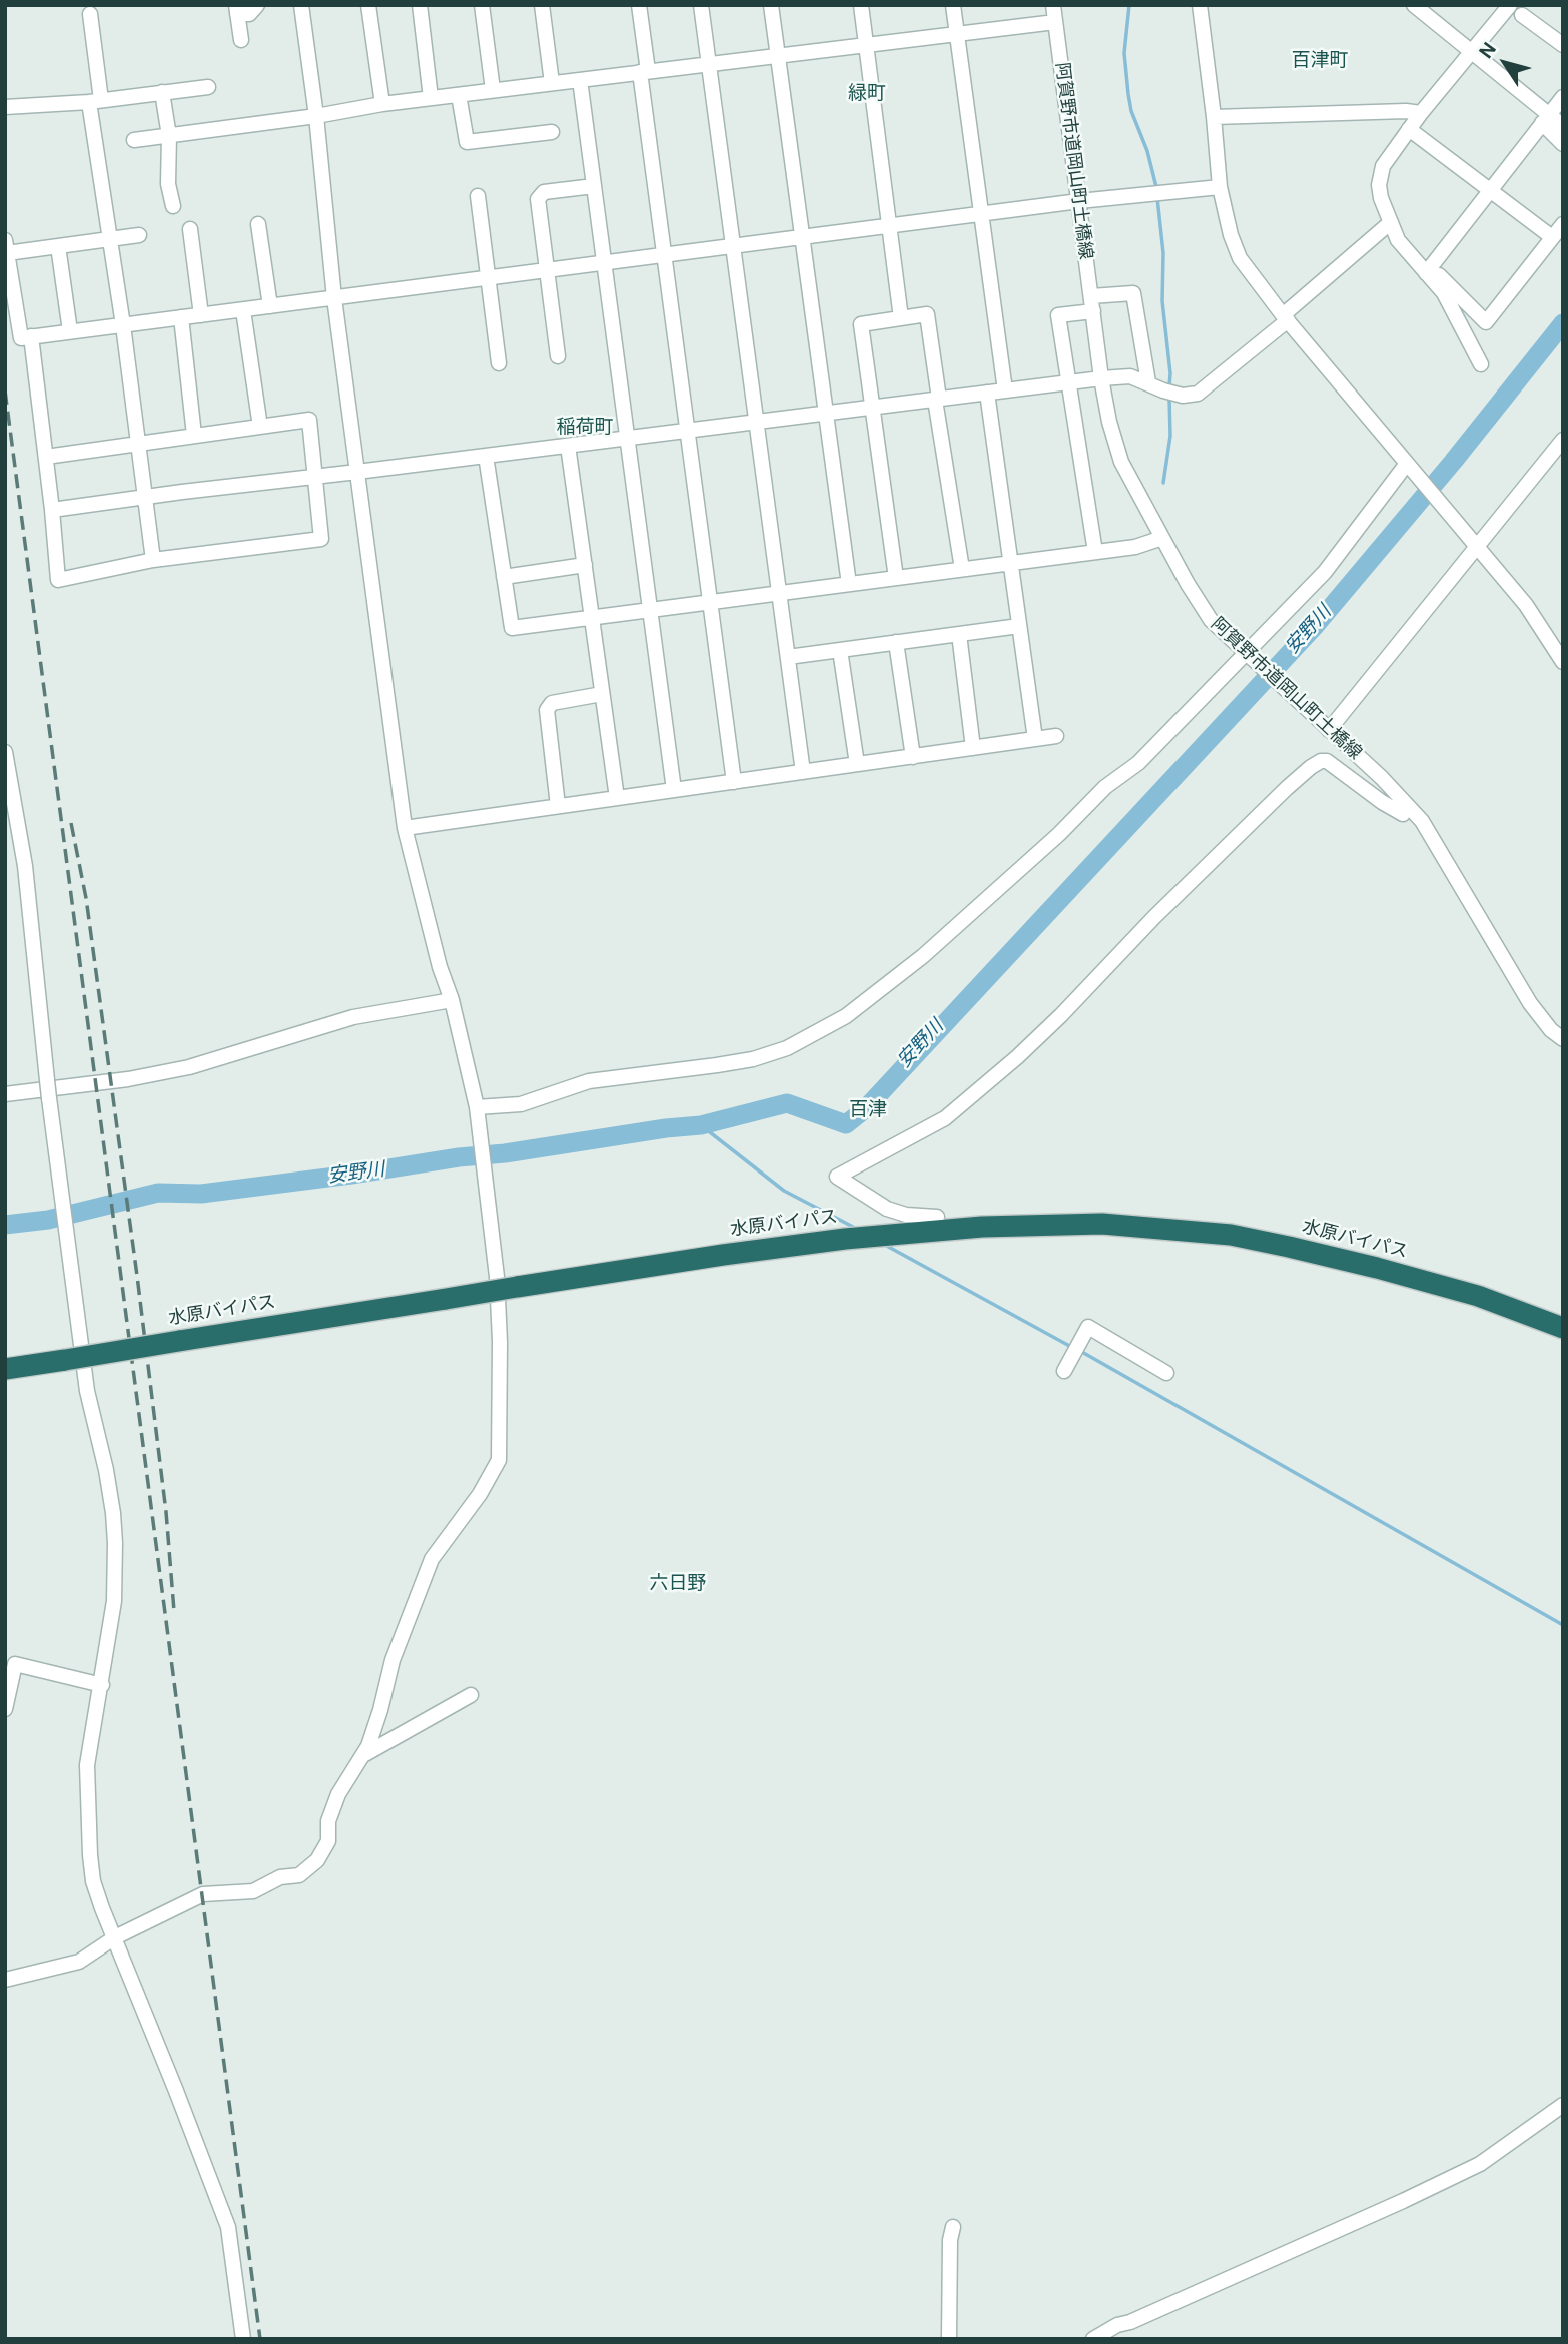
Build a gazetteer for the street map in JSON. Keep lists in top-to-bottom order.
{
  "streets": {
    "highway": ["水原バイパス"],
    "street": ["阿賀野市道岡山町土橋線"]
  },
  "districts": [
    "百津町",
    "緑町",
    "稲荷町",
    "百津",
    "六日野"
  ],
  "water": ["安野川"],
  "north": "top left"
}
